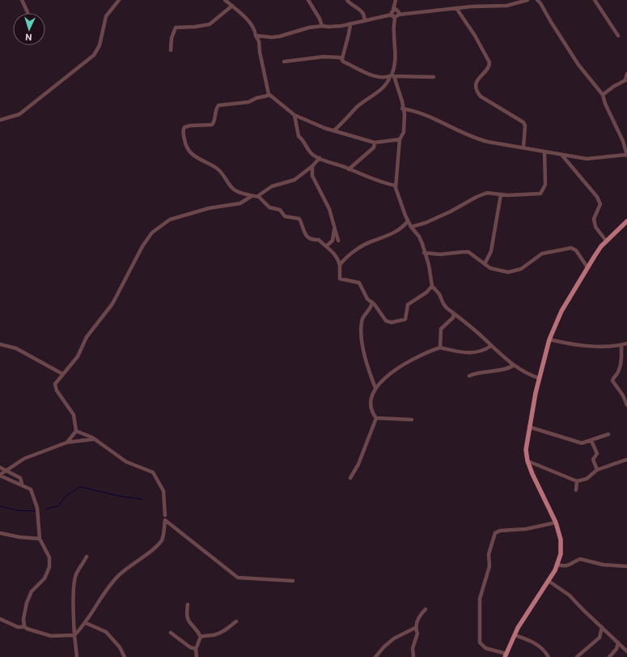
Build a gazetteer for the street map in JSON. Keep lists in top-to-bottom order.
{
  "north": "bottom"
}
